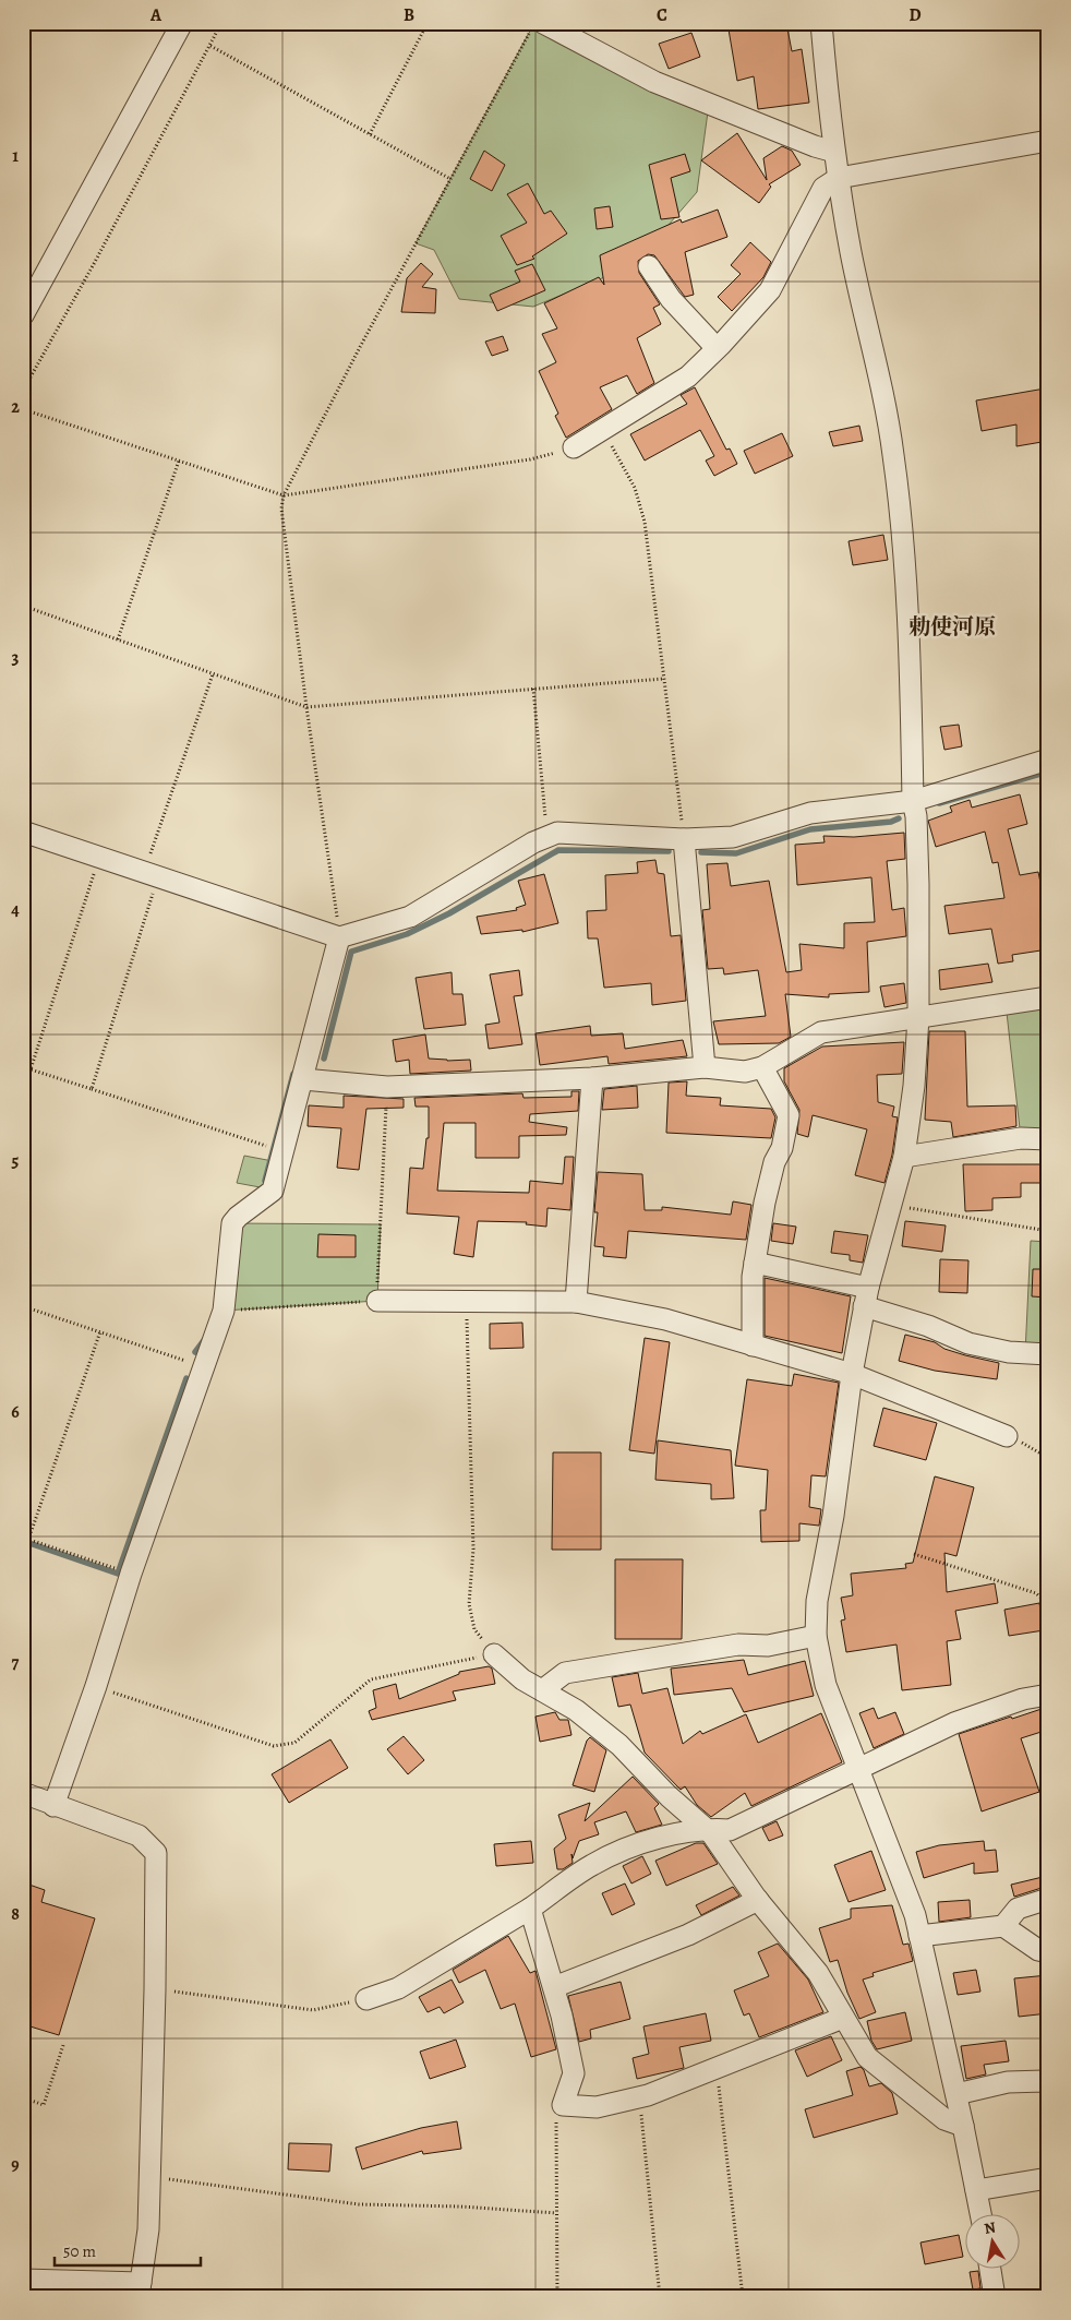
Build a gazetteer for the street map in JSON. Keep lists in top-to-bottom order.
{
  "districts": ["勅使河原"],
  "scale_bar": "50 m",
  "north": "top",
  "grid": {
    "columns": [
      "A",
      "B",
      "C",
      "D"
    ],
    "rows": [
      "1",
      "2",
      "3",
      "4",
      "5",
      "6",
      "7",
      "8",
      "9"
    ]
  }
}
